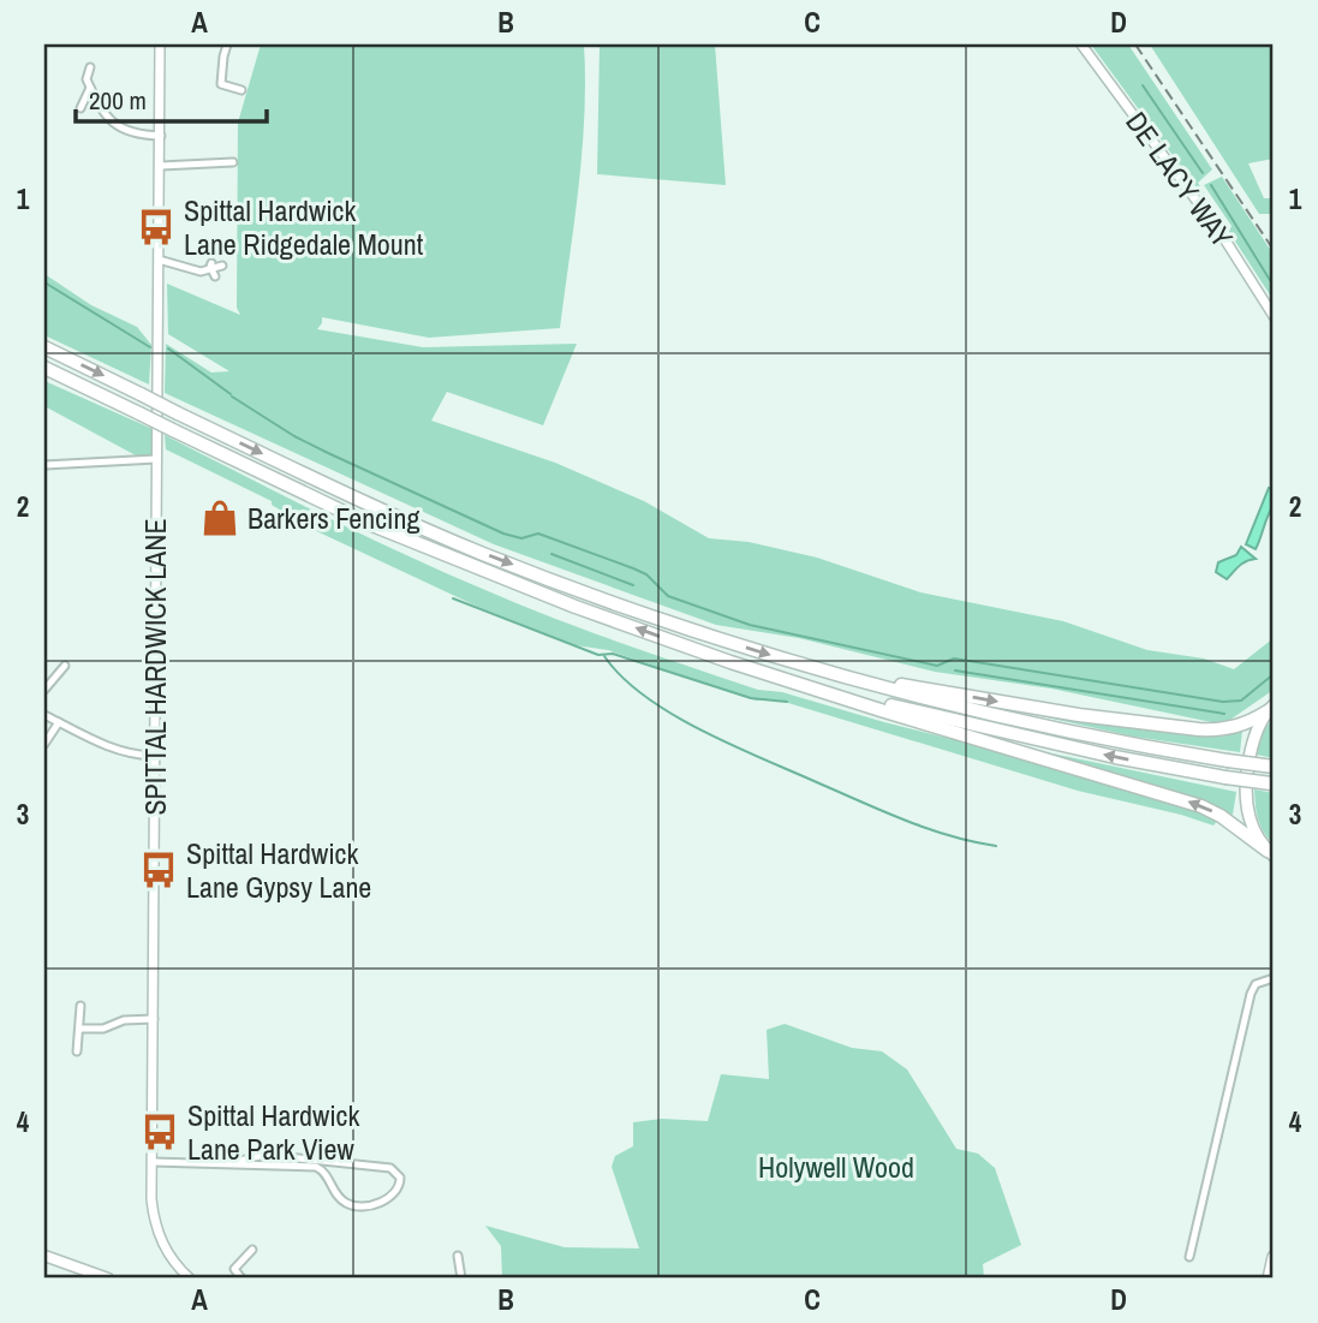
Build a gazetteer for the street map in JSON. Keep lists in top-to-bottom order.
{
  "streets": {
    "street": ["DE LACY WAY", "SPITTAL HARDWICK LANE"]
  },
  "parks": ["Holywell Wood"],
  "places": {
    "bus stop": ["Spittal Hardwick Lane Ridgedale Mount", "Spittal Hardwick Lane Gypsy Lane", "Spittal Hardwick Lane Park View"],
    "shop": ["Barkers Fencing"]
  },
  "scale_bar": "200 m",
  "grid": {
    "columns": [
      "A",
      "B",
      "C",
      "D"
    ],
    "rows": [
      "1",
      "2",
      "3",
      "4"
    ]
  }
}
